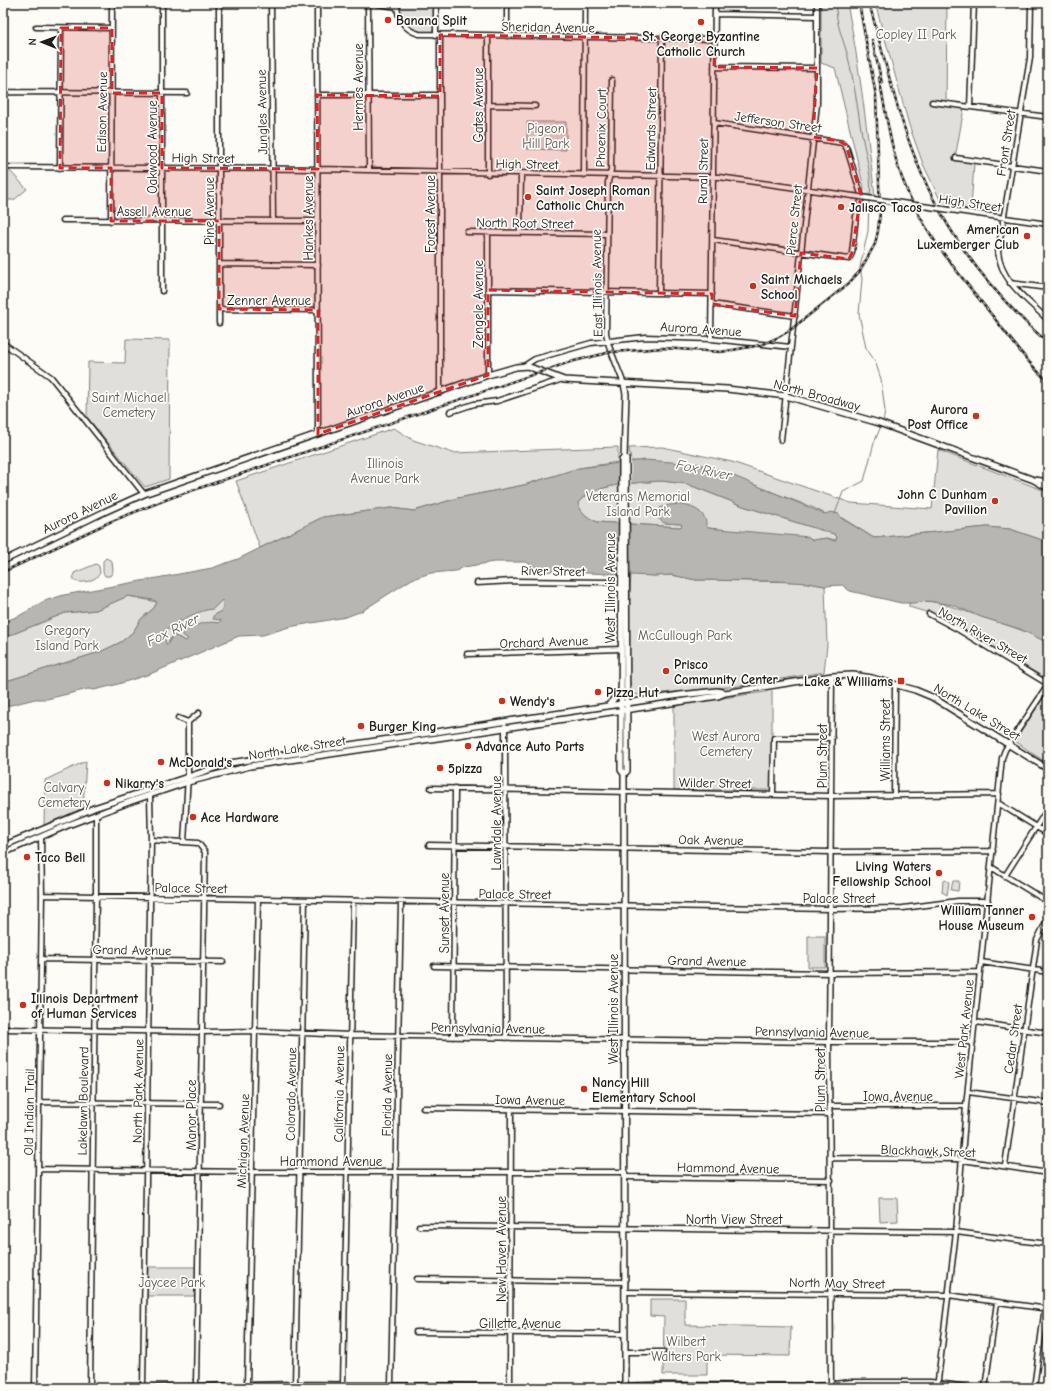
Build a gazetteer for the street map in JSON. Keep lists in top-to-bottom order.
{
  "streets": {
    "main road": [
      "East Illinois Avenue",
      "Aurora Avenue",
      "North Broadway",
      "West Illinois Avenue",
      "North Lake Street"
    ],
    "street": [
      "Sheridan Avenue",
      "Hermes Avenue",
      "Gates Avenue",
      "Edison Avenue",
      "Jungles Avenue",
      "Jefferson Street",
      "Phoenix Court",
      "Edwards Street",
      "Front Street",
      "Oakwood Avenue",
      "High Street",
      "Rural Street",
      "Assell Avenue",
      "Pine Avenue",
      "Forest Avenue",
      "Hankes Avenue",
      "Pierce Street",
      "North Root Street",
      "Zenner Avenue",
      "Zengele Avenue",
      "River Street",
      "North River Street",
      "Orchard Avenue",
      "Williams Street",
      "Plum Street",
      "Wilder Street",
      "Lawndale Avenue",
      "Oak Avenue",
      "Palace Street",
      "Sunset Avenue",
      "Grand Avenue",
      "Pennsylvania Avenue",
      "West Park Avenue",
      "Cedar Street",
      "North Park Avenue",
      "Colorado Avenue",
      "California Avenue",
      "Florida Avenue",
      "Iowa Avenue",
      "Lakelawn Boulevard",
      "Old Indian Trail",
      "Manor Place",
      "Michigan Avenue",
      "Blackhawk Street",
      "Hammond Avenue",
      "North View Street",
      "New Haven Avenue",
      "North May Street",
      "Gillette Avenue"
    ]
  },
  "crossings": [
    ["Sheridan Avenue", "Gates Avenue"],
    ["Sheridan Avenue", "Edwards Street"],
    ["Sheridan Avenue", "Rural Street"],
    ["Sheridan Avenue", "Forest Avenue"],
    ["Hermes Avenue", "High Street"],
    ["Gates Avenue", "High Street"],
    ["Edison Avenue", "High Street"],
    ["Edison Avenue", "Assell Avenue"],
    ["Jungles Avenue", "High Street"],
    ["Jungles Avenue", "Assell Avenue"],
    ["Jefferson Street", "Rural Street"],
    ["Jefferson Street", "Pierce Street"],
    ["Phoenix Court", "High Street"],
    ["Phoenix Court", "East Illinois Avenue"],
    ["Edwards Street", "High Street"],
    ["Front Street", "High Street"],
    ["Oakwood Avenue", "High Street"],
    ["Oakwood Avenue", "Assell Avenue"],
    ["High Street", "Rural Street"],
    ["High Street", "Pine Avenue"],
    ["High Street", "Forest Avenue"],
    ["High Street", "Hankes Avenue"],
    ["High Street", "Pierce Street"],
    ["High Street", "East Illinois Avenue"],
    ["Rural Street", "Aurora Avenue"],
    ["Assell Avenue", "Pine Avenue"],
    ["Assell Avenue", "Hankes Avenue"],
    ["Pine Avenue", "Zenner Avenue"],
    ["Forest Avenue", "Aurora Avenue"],
    ["Hankes Avenue", "Zenner Avenue"],
    ["Hankes Avenue", "Aurora Avenue"],
    ["Pierce Street", "Aurora Avenue"],
    ["Pierce Street", "North Broadway"],
    ["North Root Street", "East Illinois Avenue"],
    ["North Root Street", "Zengele Avenue"],
    ["East Illinois Avenue", "Aurora Avenue"],
    ["East Illinois Avenue", "North Broadway"],
    ["East Illinois Avenue", "West Illinois Avenue"],
    ["Zengele Avenue", "Aurora Avenue"],
    ["Aurora Avenue", "North Broadway"],
    ["River Street", "West Illinois Avenue"],
    ["West Illinois Avenue", "Orchard Avenue"],
    ["West Illinois Avenue", "North Lake Street"],
    ["West Illinois Avenue", "Wilder Street"],
    ["West Illinois Avenue", "Oak Avenue"],
    ["West Illinois Avenue", "Palace Street"],
    ["West Illinois Avenue", "Grand Avenue"],
    ["West Illinois Avenue", "Pennsylvania Avenue"],
    ["West Illinois Avenue", "Iowa Avenue"],
    ["West Illinois Avenue", "Hammond Avenue"],
    ["West Illinois Avenue", "North View Street"],
    ["West Illinois Avenue", "North May Street"],
    ["West Illinois Avenue", "Gillette Avenue"],
    ["North River Street", "West Park Avenue"],
    ["North Lake Street", "Williams Street"],
    ["North Lake Street", "Plum Street"],
    ["North Lake Street", "Lawndale Avenue"],
    ["North Lake Street", "West Park Avenue"],
    ["North Lake Street", "North Park Avenue"],
    ["North Lake Street", "Lakelawn Boulevard"],
    ["North Lake Street", "Old Indian Trail"],
    ["Williams Street", "Wilder Street"],
    ["Plum Street", "Wilder Street"],
    ["Plum Street", "Oak Avenue"],
    ["Plum Street", "Palace Street"],
    ["Plum Street", "Grand Avenue"],
    ["Plum Street", "Pennsylvania Avenue"],
    ["Plum Street", "Iowa Avenue"],
    ["Plum Street", "Blackhawk Street"],
    ["Plum Street", "Hammond Avenue"],
    ["Plum Street", "North View Street"],
    ["Plum Street", "North May Street"],
    ["Wilder Street", "Lawndale Avenue"],
    ["Wilder Street", "Sunset Avenue"],
    ["Wilder Street", "West Park Avenue"],
    ["Lawndale Avenue", "Oak Avenue"],
    ["Lawndale Avenue", "Palace Street"],
    ["Lawndale Avenue", "Grand Avenue"],
    ["Lawndale Avenue", "Pennsylvania Avenue"],
    ["Oak Avenue", "Sunset Avenue"],
    ["Oak Avenue", "West Park Avenue"],
    ["Palace Street", "Sunset Avenue"],
    ["Palace Street", "West Park Avenue"],
    ["Palace Street", "North Park Avenue"],
    ["Palace Street", "Colorado Avenue"],
    ["Palace Street", "California Avenue"],
    ["Palace Street", "Florida Avenue"],
    ["Palace Street", "Lakelawn Boulevard"],
    ["Palace Street", "Old Indian Trail"],
    ["Palace Street", "Manor Place"],
    ["Palace Street", "Michigan Avenue"],
    ["Sunset Avenue", "Grand Avenue"],
    ["Sunset Avenue", "Pennsylvania Avenue"],
    ["Grand Avenue", "West Park Avenue"],
    ["Grand Avenue", "North Park Avenue"],
    ["Grand Avenue", "Lakelawn Boulevard"],
    ["Grand Avenue", "Old Indian Trail"],
    ["Grand Avenue", "Manor Place"],
    ["Pennsylvania Avenue", "West Park Avenue"],
    ["Pennsylvania Avenue", "North Park Avenue"],
    ["Pennsylvania Avenue", "Colorado Avenue"],
    ["Pennsylvania Avenue", "California Avenue"],
    ["Pennsylvania Avenue", "Florida Avenue"],
    ["Pennsylvania Avenue", "Lakelawn Boulevard"],
    ["Pennsylvania Avenue", "Old Indian Trail"],
    ["Pennsylvania Avenue", "Manor Place"],
    ["Pennsylvania Avenue", "Michigan Avenue"],
    ["West Park Avenue", "Iowa Avenue"],
    ["West Park Avenue", "Blackhawk Street"],
    ["West Park Avenue", "North View Street"],
    ["West Park Avenue", "North May Street"],
    ["Cedar Street", "Blackhawk Street"],
    ["North Park Avenue", "Hammond Avenue"],
    ["Colorado Avenue", "Hammond Avenue"],
    ["California Avenue", "Hammond Avenue"],
    ["Florida Avenue", "Hammond Avenue"],
    ["Iowa Avenue", "New Haven Avenue"],
    ["Lakelawn Boulevard", "Hammond Avenue"],
    ["Old Indian Trail", "Hammond Avenue"],
    ["Manor Place", "Hammond Avenue"],
    ["Michigan Avenue", "Hammond Avenue"],
    ["Hammond Avenue", "New Haven Avenue"],
    ["North View Street", "New Haven Avenue"],
    ["New Haven Avenue", "Gillette Avenue"]
  ],
  "water": ["Fox River"],
  "parks": [
    "Copley II Park",
    "Pigeon Hill Park",
    "Saint Michael Cemetery",
    "Illinois Avenue Park",
    "Veterans Memorial Island Park",
    "Gregory Island Park",
    "McCullough Park",
    "West Aurora Cemetery",
    "Calvary Cemetery",
    "Jaycee Park",
    "Wilbert Walters Park"
  ],
  "places": {
    "other": [
      "Banana Split",
      "St. George Byzantine Catholic Church",
      "Saint Joseph Roman Catholic Church",
      "Jalisco Tacos",
      "American Luxemberger Club",
      "Saint Michaels School",
      "Aurora Post Office",
      "John C Dunham Pavilion",
      "Prisco Community Center",
      "Pizza Hut",
      "Wendy's",
      "Burger King",
      "Advance Auto Parts",
      "McDonald's",
      "5pizza",
      "Nikarry's",
      "Ace Hardware",
      "Taco Bell",
      "Living Waters Fellowship School",
      "William Tanner House Museum",
      "Illinois Department of Human Services",
      "Nancy Hill Elementary School"
    ],
    "transit": ["Lake & Williams"]
  },
  "north": "left"
}
